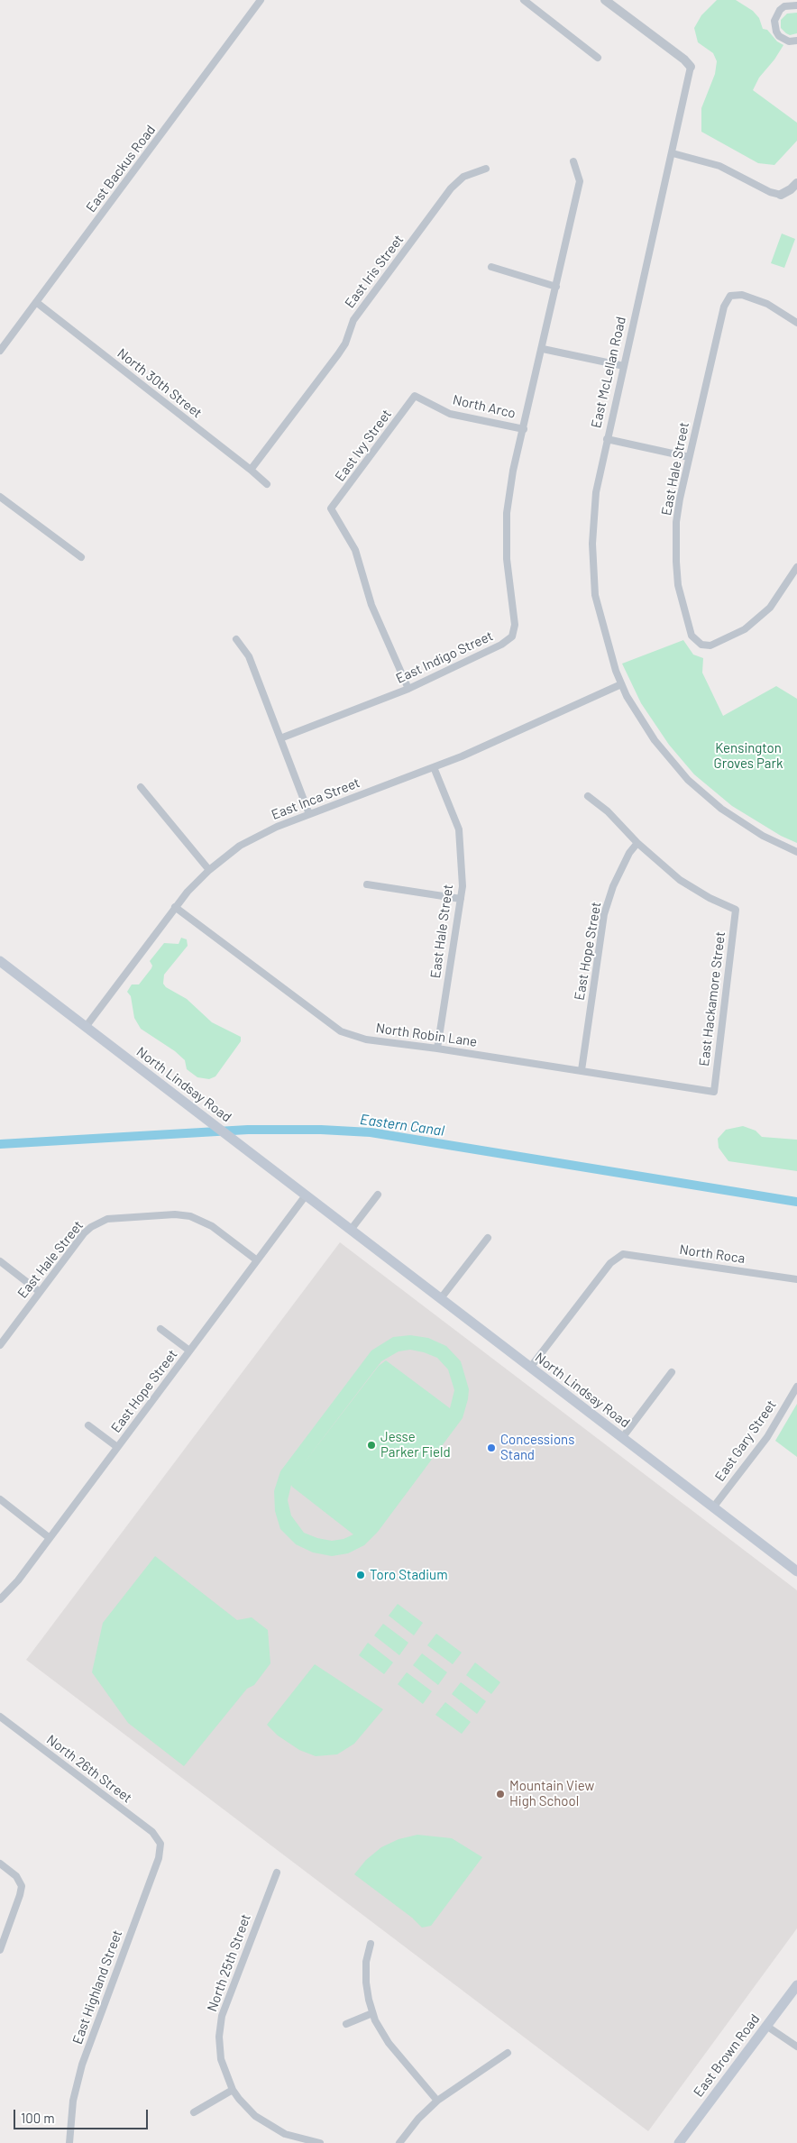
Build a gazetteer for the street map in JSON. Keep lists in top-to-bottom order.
{
  "streets": {
    "main road": ["North Lindsay Road", "East Brown Road"],
    "street": [
      "East Backus Road",
      "East Iris Street",
      "East McLellan Road",
      "North 30th Street",
      "North Arco",
      "East Ivy Street",
      "East Hale Street",
      "East Indigo Street",
      "East Inca Street",
      "East Hope Street",
      "East Hackamore Street",
      "North Robin Lane",
      "North Roca",
      "East Gary Street",
      "North 26th Street",
      "North 25th Street",
      "East Highland Street"
    ]
  },
  "crossings": [
    ["East Backus Road", "North 30th Street"],
    ["East Iris Street", "North 30th Street"],
    ["East McLellan Road", "East Inca Street"],
    ["North Arco", "East Ivy Street"],
    ["North Arco", "East Indigo Street"],
    ["East Ivy Street", "East Indigo Street"],
    ["East Hale Street", "East Inca Street"],
    ["East Hale Street", "East Hope Street"],
    ["East Hale Street", "North Robin Lane"],
    ["East Inca Street", "North Robin Lane"],
    ["East Inca Street", "North Lindsay Road"],
    ["East Hope Street", "East Hackamore Street"],
    ["East Hope Street", "North Robin Lane"],
    ["East Hope Street", "North Lindsay Road"],
    ["East Hackamore Street", "North Robin Lane"],
    ["North Lindsay Road", "North Roca"],
    ["North Lindsay Road", "East Gary Street"],
    ["North 26th Street", "East Highland Street"]
  ],
  "water": ["Eastern Canal"],
  "parks": ["Kensington Groves Park"],
  "places": [
    "Jesse Parker Field",
    "Concessions Stand",
    "Toro Stadium",
    "Mountain View High School"
  ],
  "scale_bar": "100 m"
}
